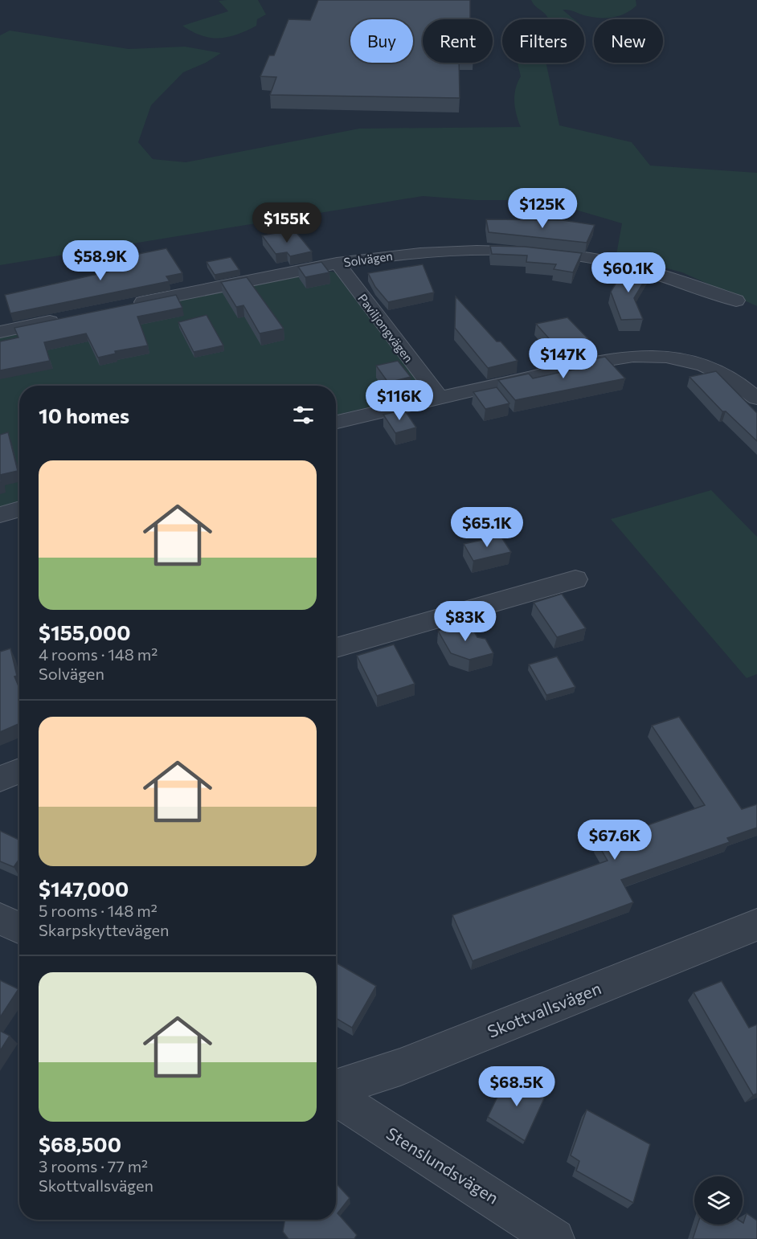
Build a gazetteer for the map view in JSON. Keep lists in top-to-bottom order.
{
  "streets": {
    "street": [
      "Solvägen",
      "Paviljongvägen",
      "Skottvallsvägen",
      "Stenslundsvägen"
    ]
  },
  "crossings": [
    ["Solvägen", "Paviljongvägen"]
  ],
  "page": {
    "chip": [
      "Buy",
      "Rent",
      "Filters",
      "New"
    ],
    "price": [
      "$125K",
      "$155K",
      "$58.9K",
      "$60.1K",
      "$147K",
      "$116K",
      "$65.1K",
      "$83K",
      "$67.6K",
      "$68.5K"
    ],
    "heading": "10 homes",
    "list": [
      {
        "name": "$155,000",
        "note": "4 rooms · 148 m² · Solvägen"
      },
      {
        "name": "$147,000",
        "note": "5 rooms · 148 m² · Skarpskyttevägen"
      },
      {
        "name": "$68,500",
        "note": "3 rooms · 77 m² · Skottvallsvägen"
      }
    ]
  }
}
